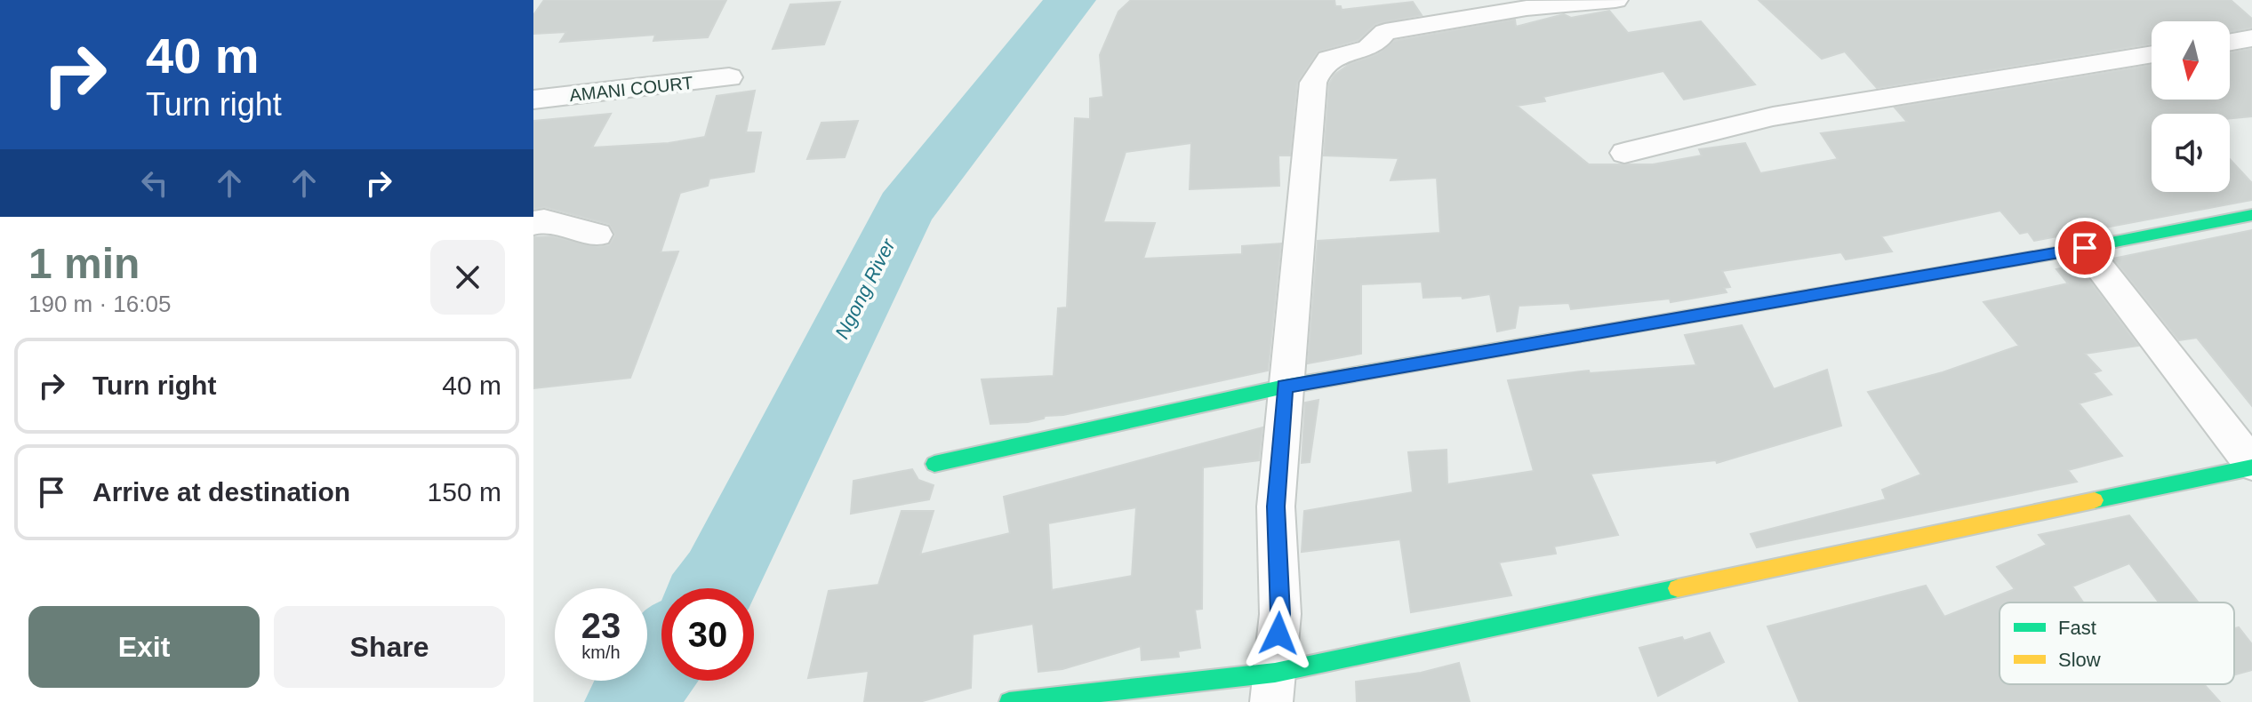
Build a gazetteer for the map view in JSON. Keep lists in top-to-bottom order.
{
  "streets": {
    "street": ["AMANI COURT"]
  },
  "water": ["Ngong River"],
  "legend": ["Fast", "Slow"],
  "north": "bottom",
  "page": {
    "turn": ["40 m", "Turn right"],
    "heading": ["1 min", "190 m · 16:05"],
    "list": [
      {
        "name": "Turn right",
        "value": "40 m"
      },
      {
        "name": "Arrive at destination",
        "value": "150 m"
      }
    ],
    "speed": "23 km/h",
    "limit": "30",
    "buttons": ["Exit", "Share"]
  }
}
